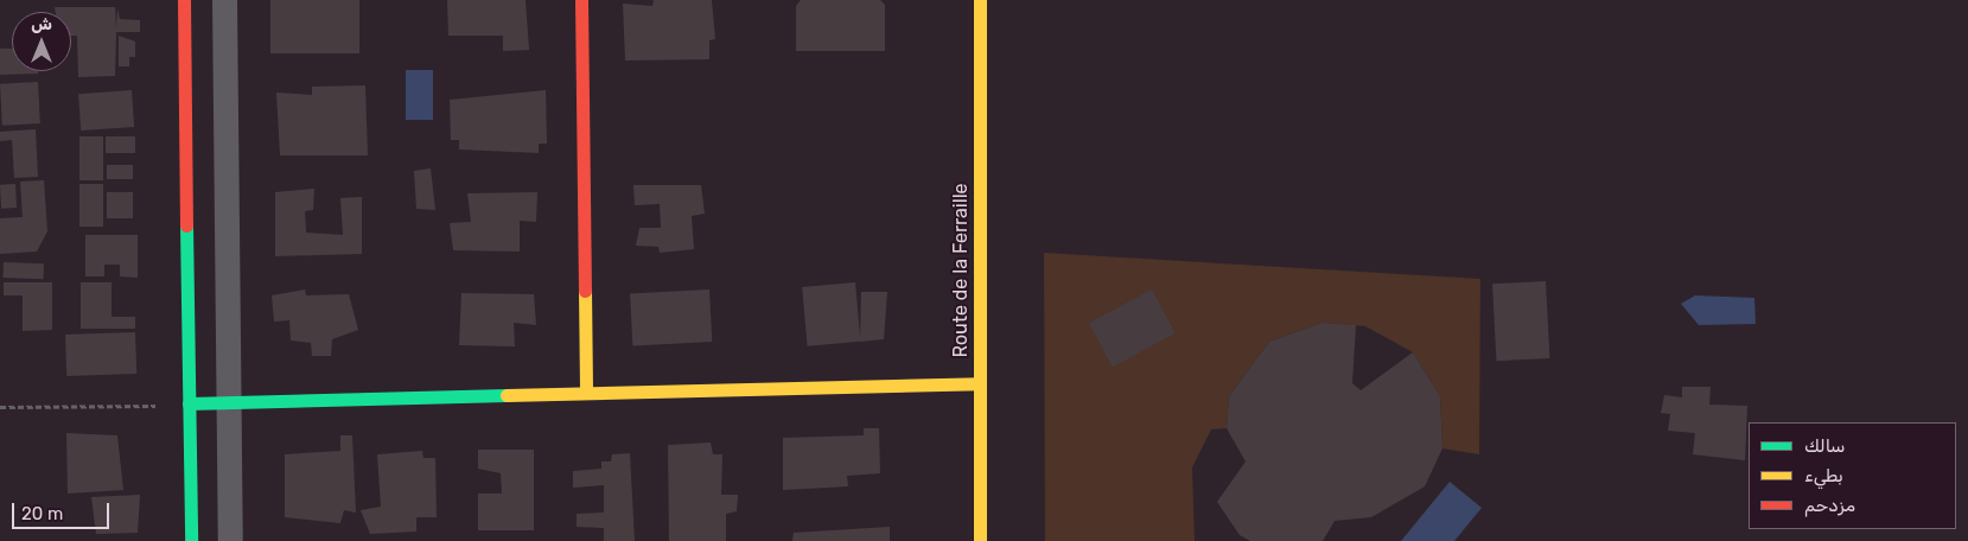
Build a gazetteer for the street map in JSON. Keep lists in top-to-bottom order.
{
  "streets": {
    "street": ["Route de la Ferraille"]
  },
  "legend": ["سالك", "بطيء", "مزدحم"],
  "scale_bar": "20 m",
  "north": "top"
}
